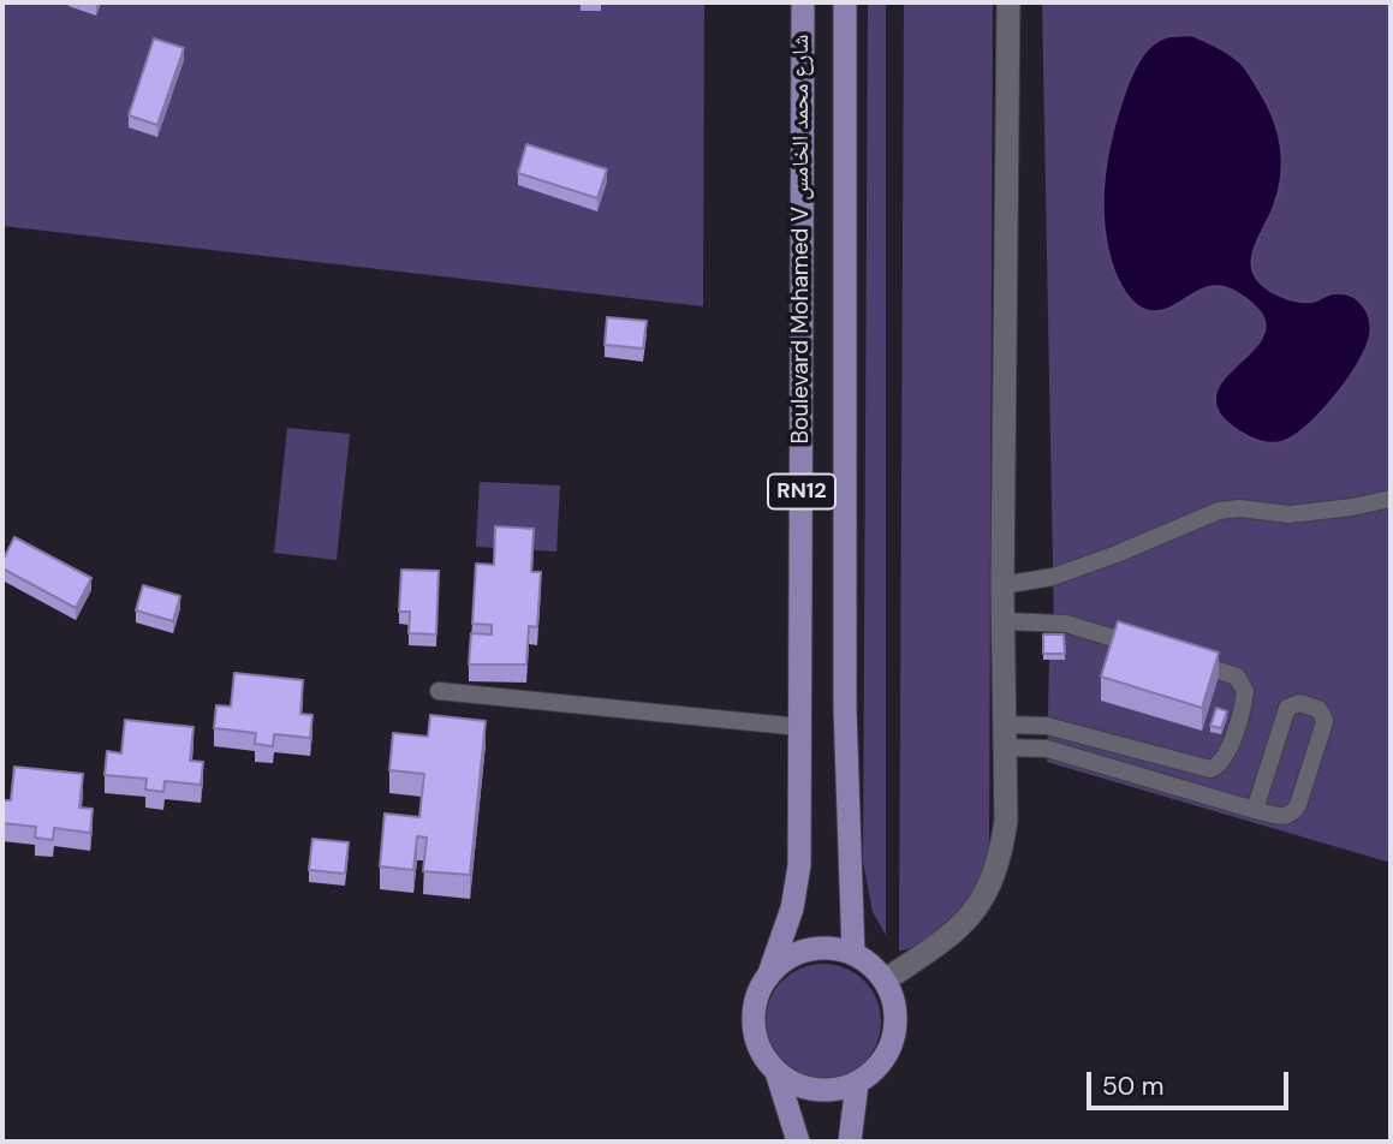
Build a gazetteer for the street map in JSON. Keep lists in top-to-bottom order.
{
  "streets": {
    "main road": ["Boulevard Mohamed V شارع محمد الخامس", "RN12"]
  },
  "crossings": [
    ["Boulevard Mohamed V شارع محمد الخامس", "RN12"]
  ],
  "scale_bar": "50 m"
}
